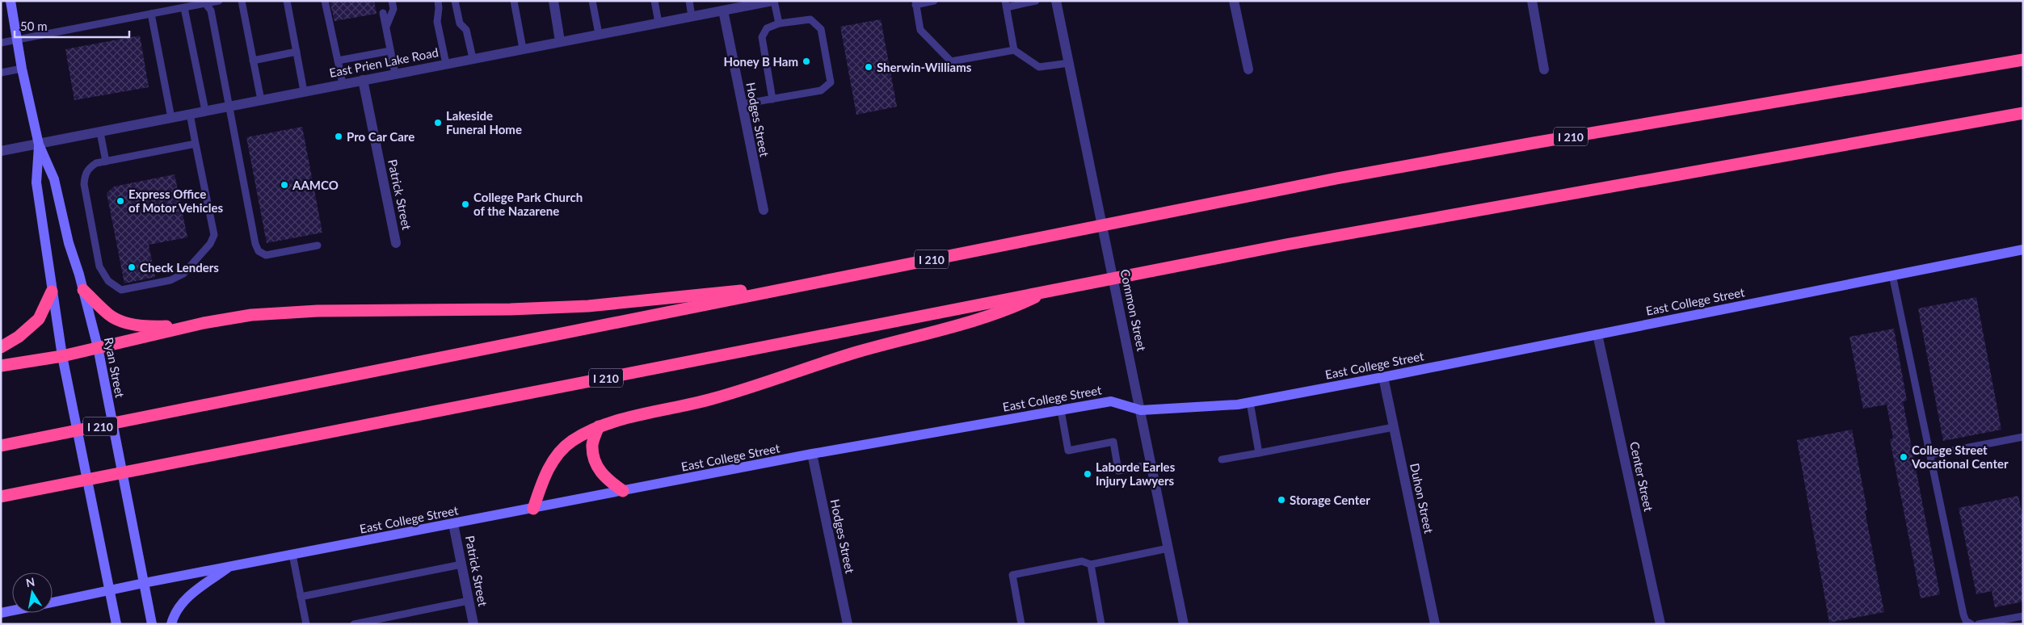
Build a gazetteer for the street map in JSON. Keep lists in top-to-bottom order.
{
  "streets": {
    "highway": ["I 210"],
    "main road": ["East College Street", "Ryan Street"],
    "street": [
      "East Prien Lake Road",
      "Hodges Street",
      "Patrick Street",
      "Common Street",
      "Center Street",
      "Duhon Street"
    ]
  },
  "crossings": [
    ["East Prien Lake Road", "Hodges Street"],
    ["East Prien Lake Road", "Patrick Street"],
    ["East Prien Lake Road", "Ryan Street"],
    ["Hodges Street", "East College Street"],
    ["Patrick Street", "East College Street"],
    ["East College Street", "Common Street"],
    ["East College Street", "Ryan Street"],
    ["East College Street", "Center Street"],
    ["East College Street", "Duhon Street"]
  ],
  "places": [
    "Honey B Ham",
    "Sherwin-Williams",
    "Lakeside Funeral Home",
    "Pro Car Care",
    "AAMCO",
    "Express Office of Motor Vehicles",
    "College Park Church of the Nazarene",
    "Check Lenders",
    "College Street Vocational Center",
    "Laborde Earles Injury Lawyers",
    "Storage Center"
  ],
  "scale_bar": "50 m",
  "north": "top"
}
